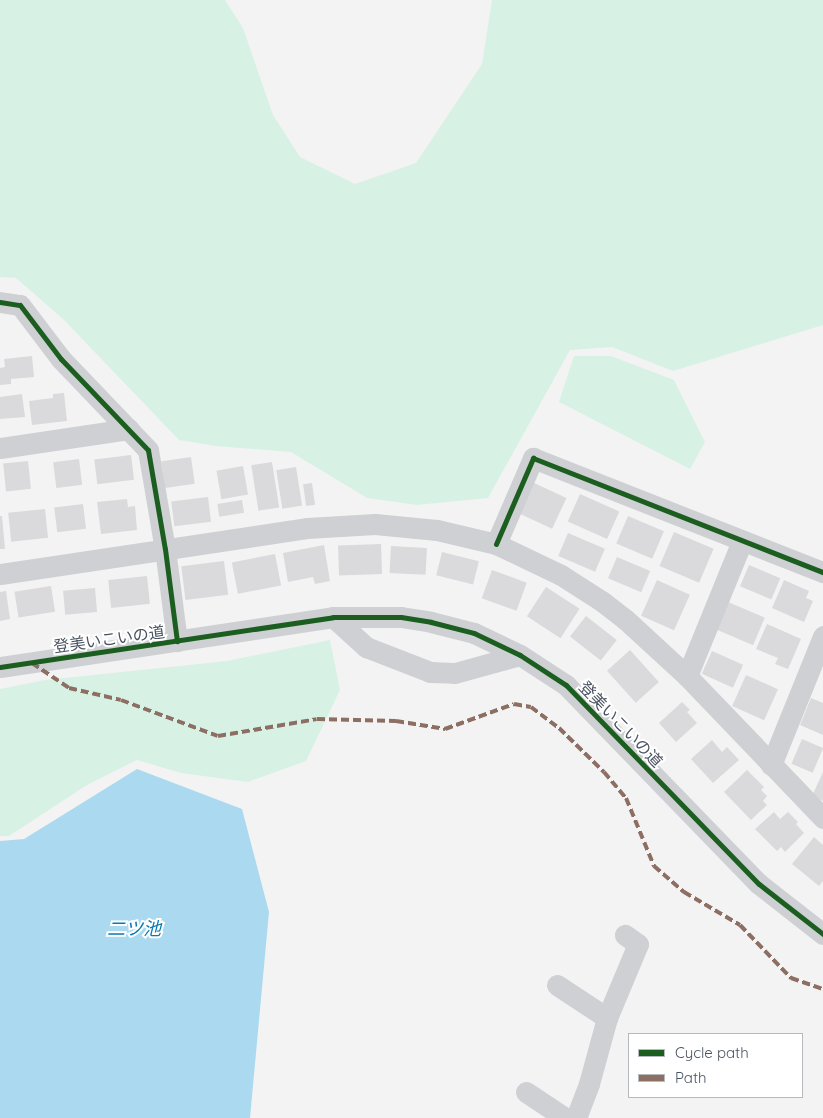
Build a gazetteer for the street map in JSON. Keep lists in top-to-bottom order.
{
  "streets": {
    "street": ["登美いこいの道"]
  },
  "water": ["二ツ池"],
  "legend": ["Cycle path", "Path"]
}
